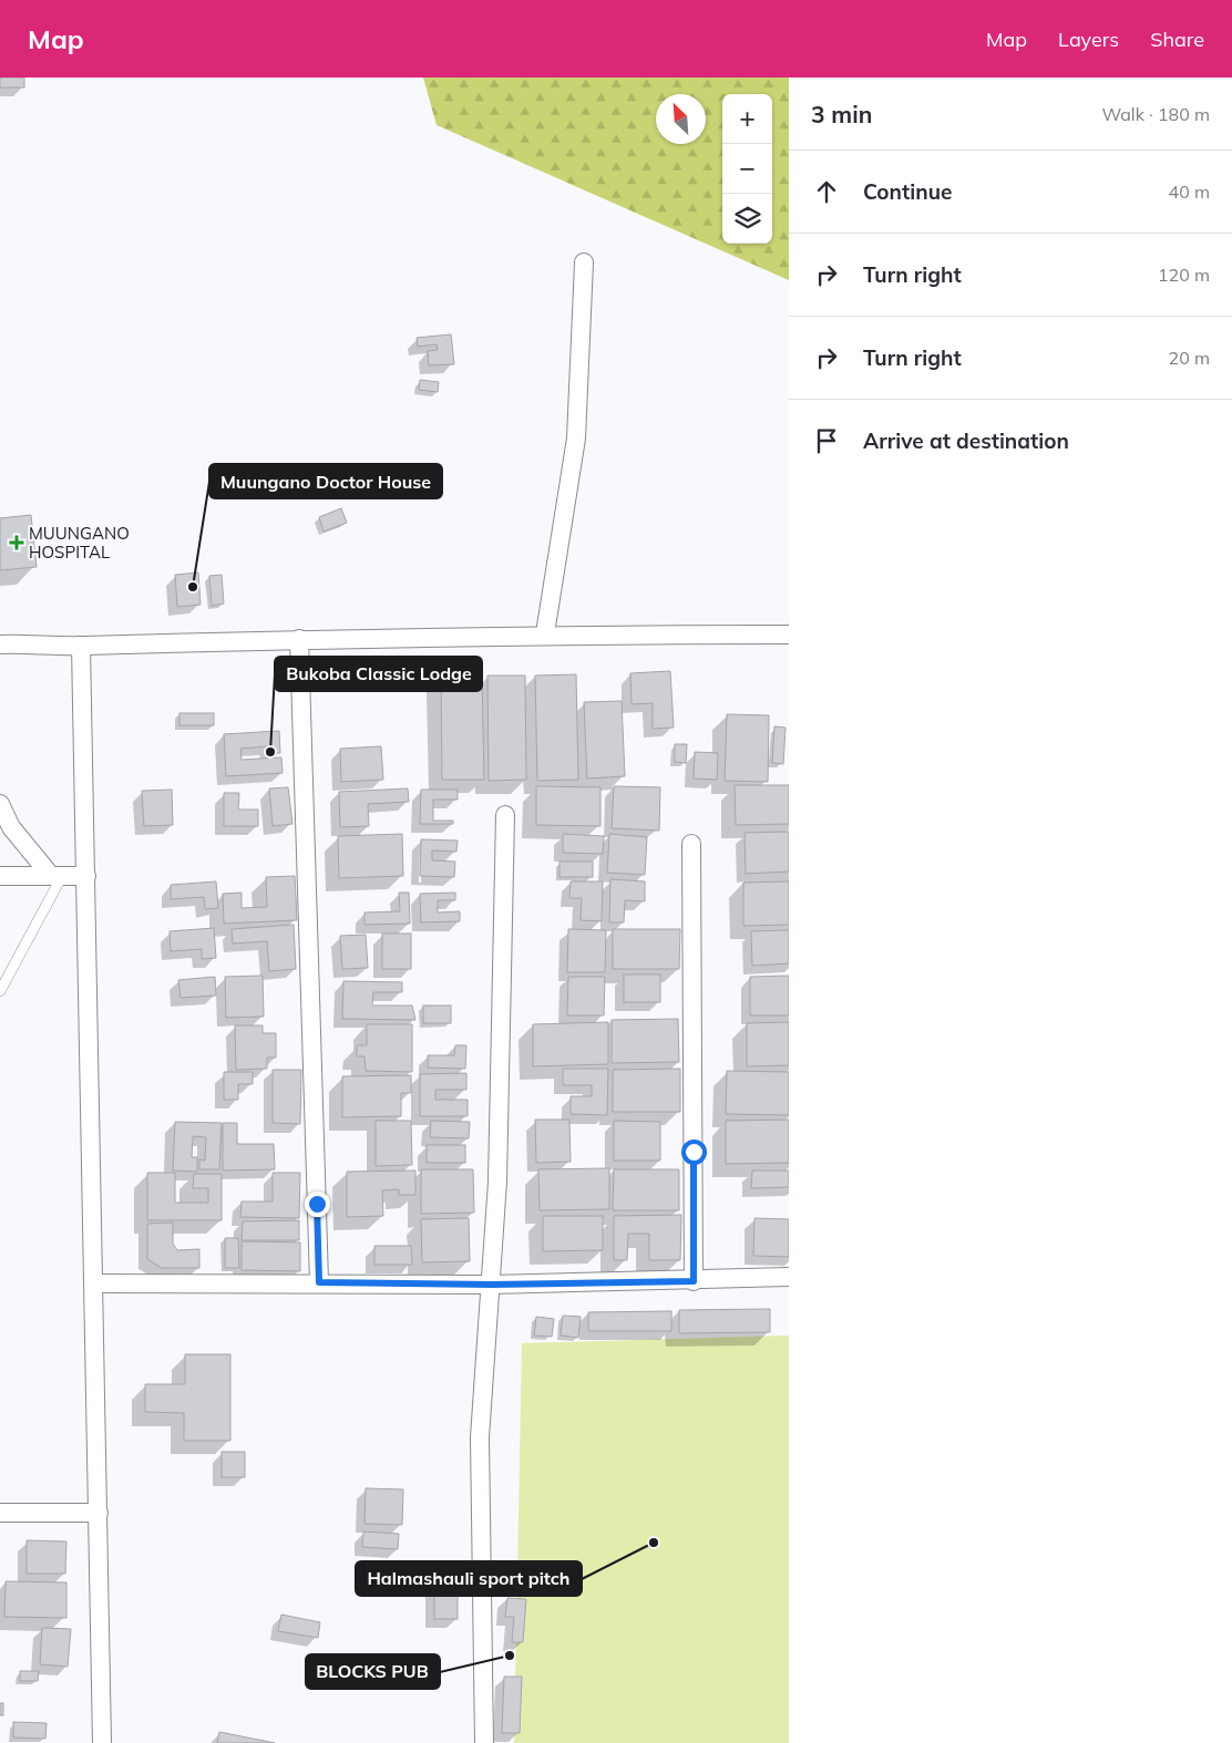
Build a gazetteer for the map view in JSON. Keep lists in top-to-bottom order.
{
  "places": {
    "health": ["MUUNGANO HOSPITAL"],
    "other": [
      "Muungano Doctor House",
      "Bukoba Classic Lodge",
      "Halmashauli sport pitch",
      "BLOCKS PUB"
    ]
  },
  "north": "top left",
  "page": {
    "header": "Map",
    "nav": ["Map", "Layers", "Share"],
    "heading": ["3 min", "Walk · 180 m"],
    "map_buttons": ["+", "−"],
    "list": [
      ["Continue", "40 m"],
      ["Turn right", "120 m"],
      ["Turn right", "20 m"],
      "Arrive at destination"
    ]
  }
}
